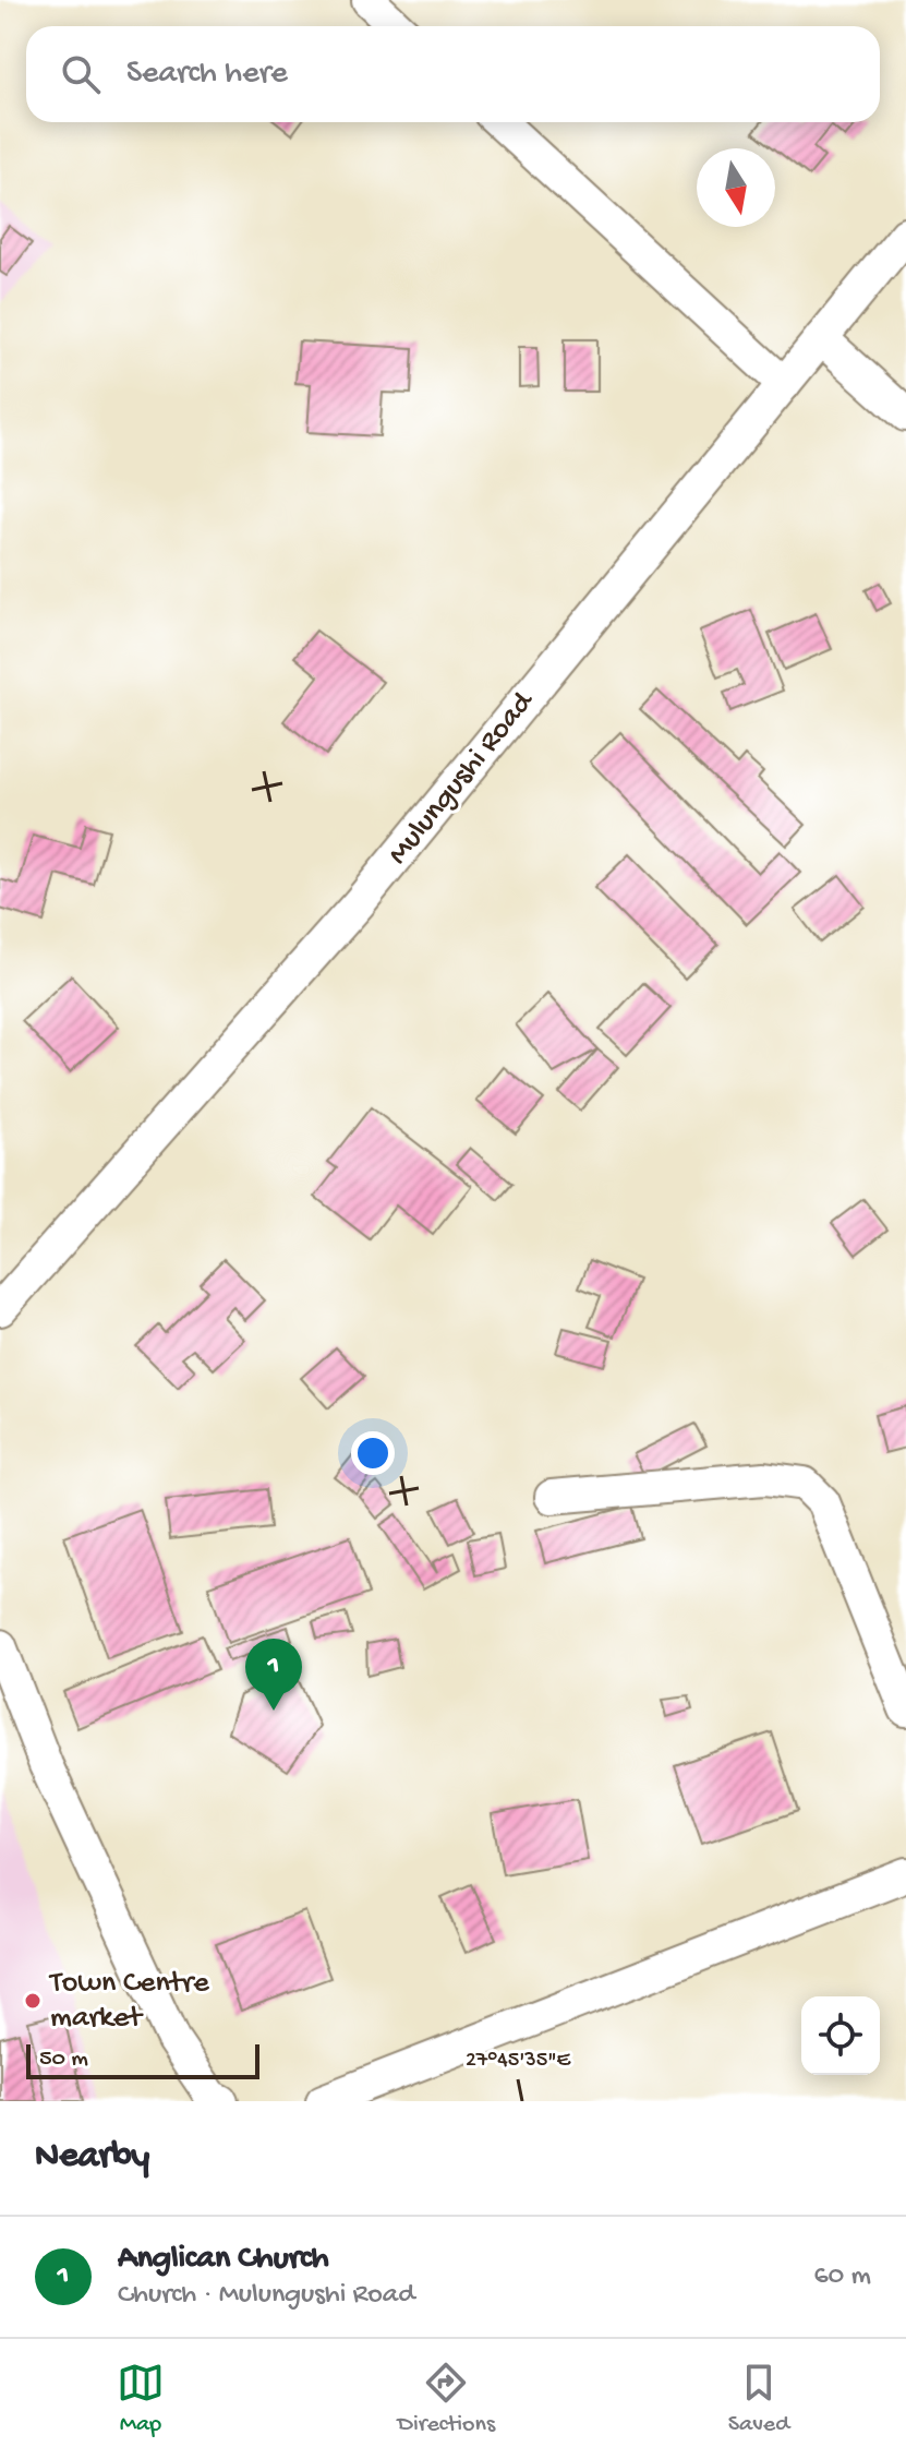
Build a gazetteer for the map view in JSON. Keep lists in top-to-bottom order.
{
  "streets": {
    "street": ["Mulungushi Road"]
  },
  "places": ["Town Centre market"],
  "scale_bar": "50 m",
  "north": "bottom",
  "page": {
    "search": "Search here",
    "pins": "1",
    "scale": "50 m",
    "heading": "Nearby",
    "list": [
      {
        "mark": "1",
        "name": "Anglican Church",
        "note": "Church · Mulungushi Road",
        "value": "60 m"
      }
    ],
    "nav": ["Map", "Directions", "Saved"]
  },
  "coordinates": ["27°45'35\"E"]
}
